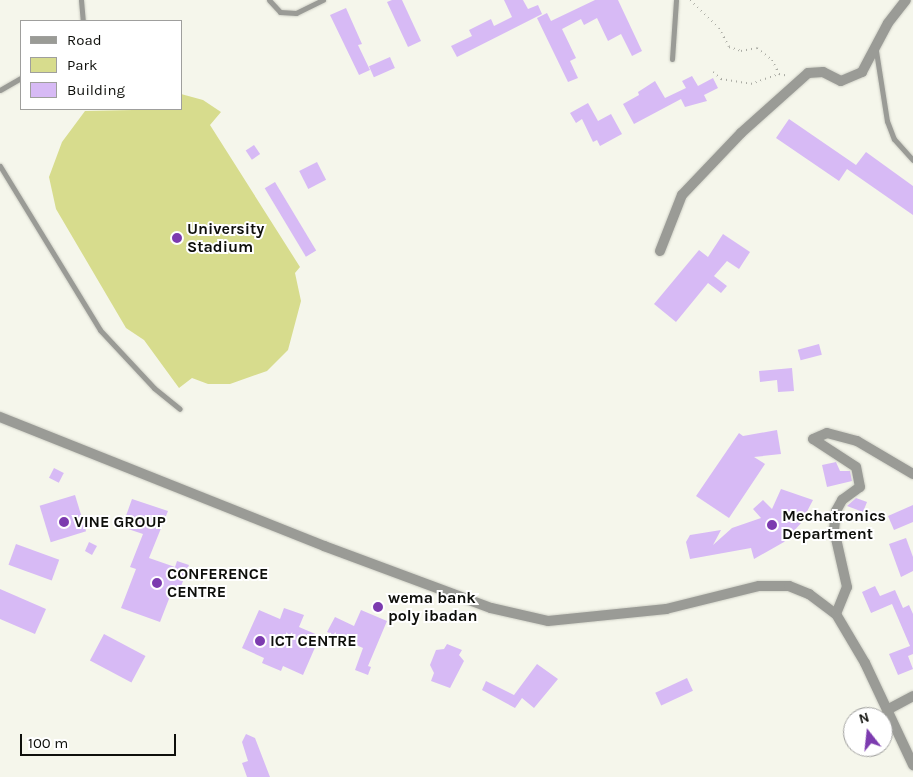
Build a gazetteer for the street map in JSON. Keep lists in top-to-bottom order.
{
  "places": [
    "University Stadium",
    "VINE GROUP",
    "Mechatronics Department",
    "CONFERENCE CENTRE",
    "wema bank poly ibadan",
    "ICT CENTRE"
  ],
  "legend": ["Road", "Park", "Building"],
  "scale_bar": "100 m",
  "north": "top"
}
